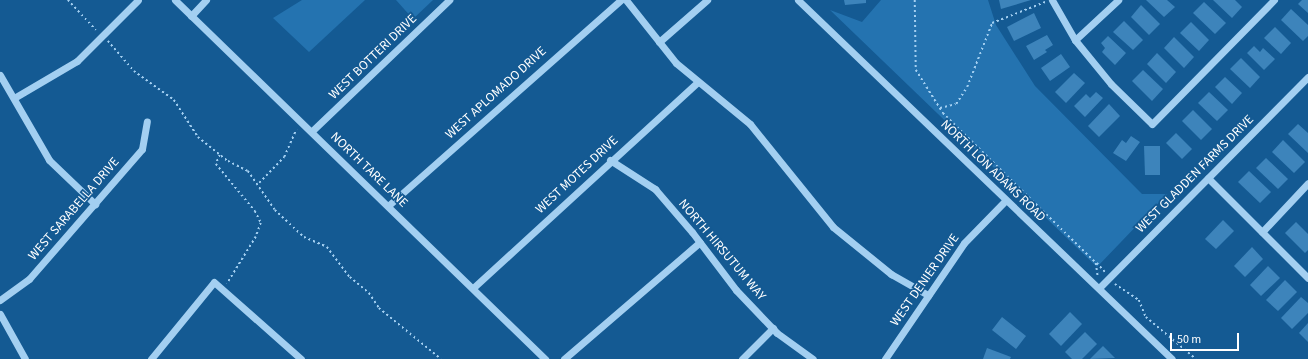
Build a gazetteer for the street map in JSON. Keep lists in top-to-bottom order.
{
  "streets": {
    "street": [
      "WEST BOTTERI DRIVE",
      "WEST APLOMADO DRIVE",
      "NORTH TARE LANE",
      "NORTH LON ADAMS ROAD",
      "WEST GLADDEN FARMS DRIVE",
      "WEST MOTES DRIVE",
      "WEST SARABELLA DRIVE",
      "NORTH HIRSUTUM WAY",
      "WEST DENIER DRIVE"
    ]
  },
  "crossings": [
    ["WEST BOTTERI DRIVE", "NORTH TARE LANE"],
    ["WEST APLOMADO DRIVE", "NORTH TARE LANE"],
    ["NORTH TARE LANE", "WEST MOTES DRIVE"],
    ["NORTH LON ADAMS ROAD", "WEST GLADDEN FARMS DRIVE"],
    ["NORTH LON ADAMS ROAD", "WEST DENIER DRIVE"],
    ["WEST MOTES DRIVE", "NORTH HIRSUTUM WAY"]
  ],
  "scale_bar": "50 m"
}
